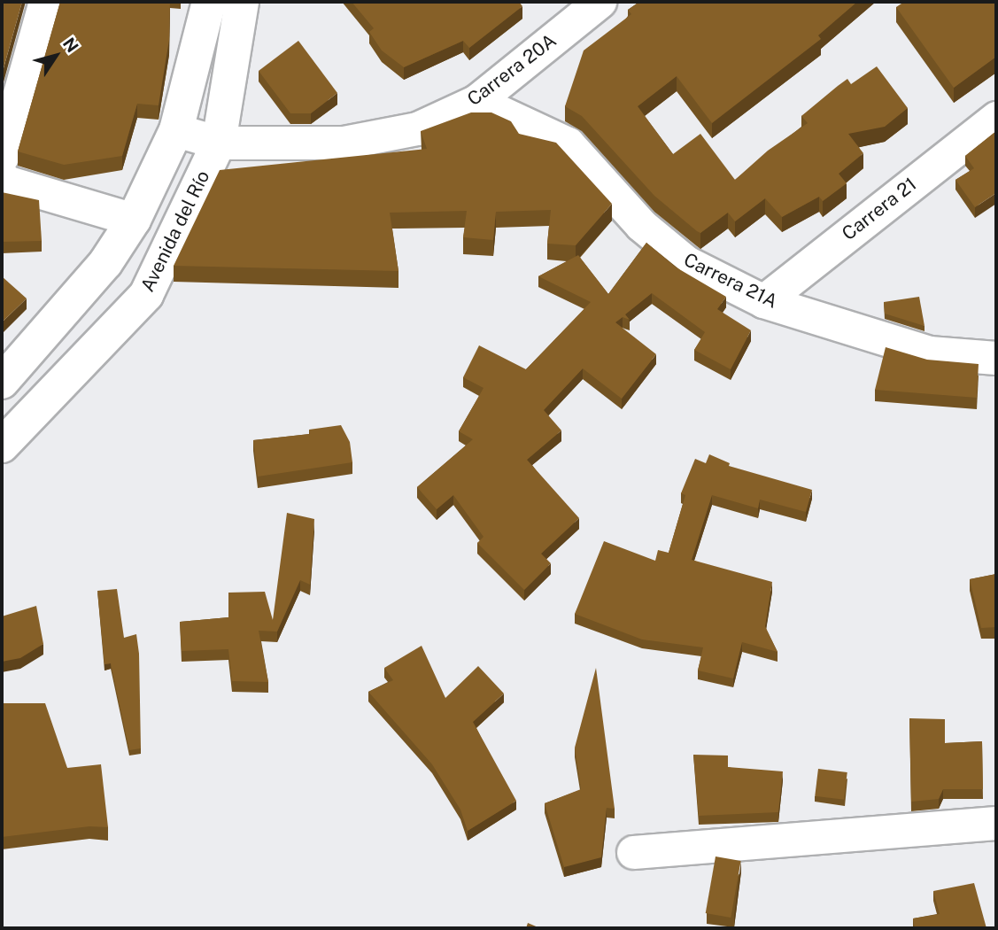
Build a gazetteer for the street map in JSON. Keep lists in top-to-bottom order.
{
  "streets": {
    "main road": ["Avenida del Río"],
    "street": ["Carrera 20A", "Carrera 21", "Carrera 21A"]
  },
  "crossings": [
    ["Carrera 20A", "Avenida del Río"],
    ["Carrera 20A", "Carrera 21A"],
    ["Carrera 21", "Carrera 21A"]
  ],
  "north": "top right"
}
